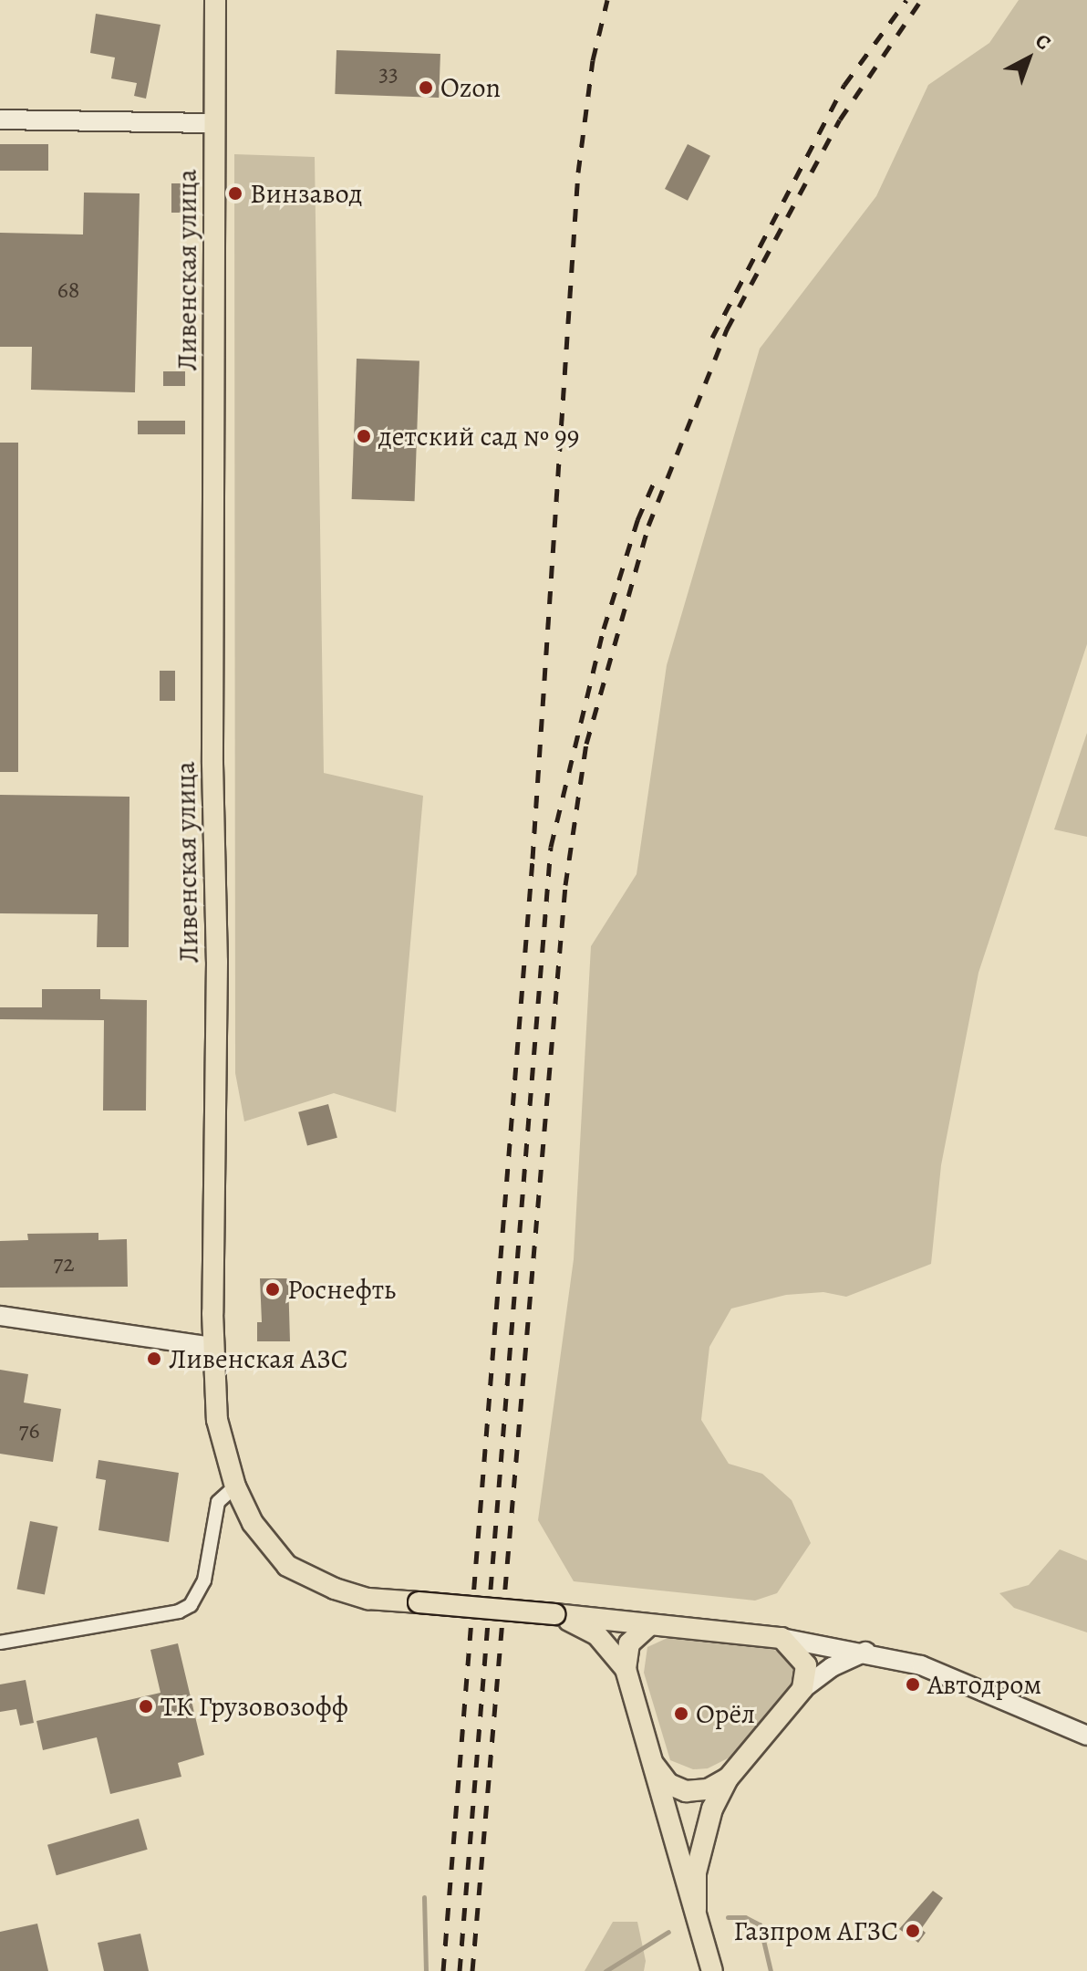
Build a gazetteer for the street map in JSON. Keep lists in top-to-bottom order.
{
  "streets": {
    "main road": ["Ливенская улица"]
  },
  "places": [
    "Ozon",
    "Винзавод",
    "детский сад № 99",
    "Роснефть",
    "Ливенская АЗС",
    "Автодром",
    "ТК Грузовозофф",
    "Орёл",
    "Газпром АГЗС"
  ],
  "house_numbers": [
    "33",
    "68",
    "72",
    "76"
  ],
  "north": "top right"
}
